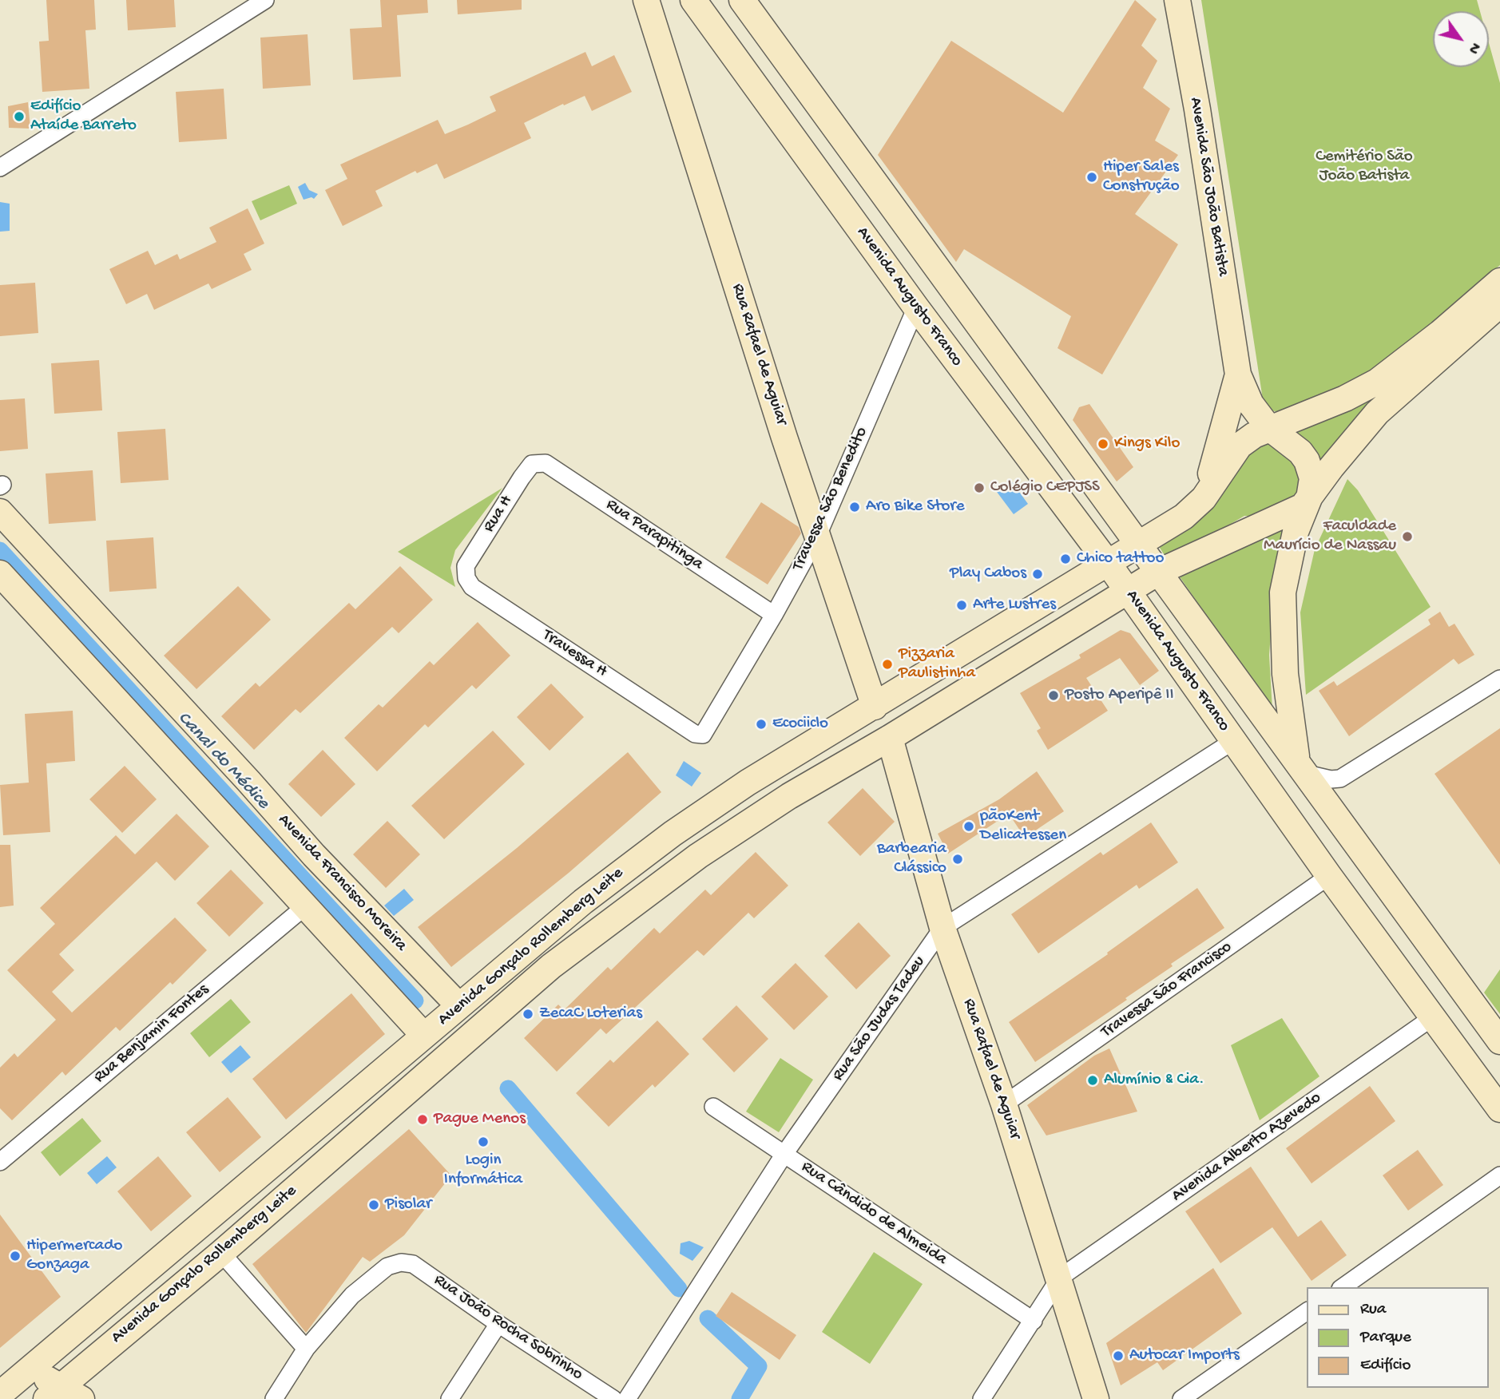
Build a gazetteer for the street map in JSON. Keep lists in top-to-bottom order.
{
  "streets": {
    "main road": [
      "Avenida São João Batista",
      "Avenida Augusto Franco",
      "Rua Rafael de Aguiar",
      "Avenida Francisco Moreira",
      "Avenida Gonçalo Rollemberg Leite"
    ],
    "street": [
      "Travessa São Benedito",
      "Rua H",
      "Rua Parapitinga",
      "Travessa H",
      "Travessa São Francisco",
      "Rua São Judas Tadeu",
      "Rua Benjamin Fontes",
      "Avenida Alberto Azevedo",
      "Rua Cândido de Almeida",
      "Rua João Rocha Sobrinho"
    ]
  },
  "crossings": [
    ["Avenida Augusto Franco", "Travessa São Benedito"],
    ["Avenida Augusto Franco", "Avenida Gonçalo Rollemberg Leite"],
    ["Avenida Augusto Franco", "Travessa São Francisco"],
    ["Avenida Augusto Franco", "Rua São Judas Tadeu"],
    ["Avenida Augusto Franco", "Avenida Alberto Azevedo"],
    ["Rua Rafael de Aguiar", "Travessa São Benedito"],
    ["Rua Rafael de Aguiar", "Avenida Gonçalo Rollemberg Leite"],
    ["Rua Rafael de Aguiar", "Travessa São Francisco"],
    ["Rua Rafael de Aguiar", "Rua São Judas Tadeu"],
    ["Rua Rafael de Aguiar", "Avenida Alberto Azevedo"],
    ["Travessa São Benedito", "Rua Parapitinga"],
    ["Travessa São Benedito", "Travessa H"],
    ["Rua H", "Rua Parapitinga"],
    ["Rua H", "Travessa H"],
    ["Avenida Francisco Moreira", "Avenida Gonçalo Rollemberg Leite"],
    ["Rua São Judas Tadeu", "Rua Cândido de Almeida"]
  ],
  "water": ["Canal do Médice"],
  "parks": ["Cemitério São João Batista"],
  "places": [
    "Edifício Ataíde Barreto",
    "Hiper Sales Construção",
    "Kings Kilo",
    "Colégio CEPJSS",
    "Aro Bike Store",
    "Faculdade Maurício de Nassau",
    "Chico tattoo",
    "Play Cabos",
    "Arte Lustres",
    "Pizzaria Paulistinha",
    "Posto Aperipê II",
    "Ecociiclo",
    "pãoKent Delicatessen",
    "Barbearia Clássico",
    "ZecaC Loterias",
    "Alumínio & Cia.",
    "Pague Menos",
    "Login Informática",
    "Pisolar",
    "Hipermercado Gonzaga",
    "Autocar Imports"
  ],
  "legend": ["Rua", "Parque", "Edifício"],
  "north": "bottom right"
}
